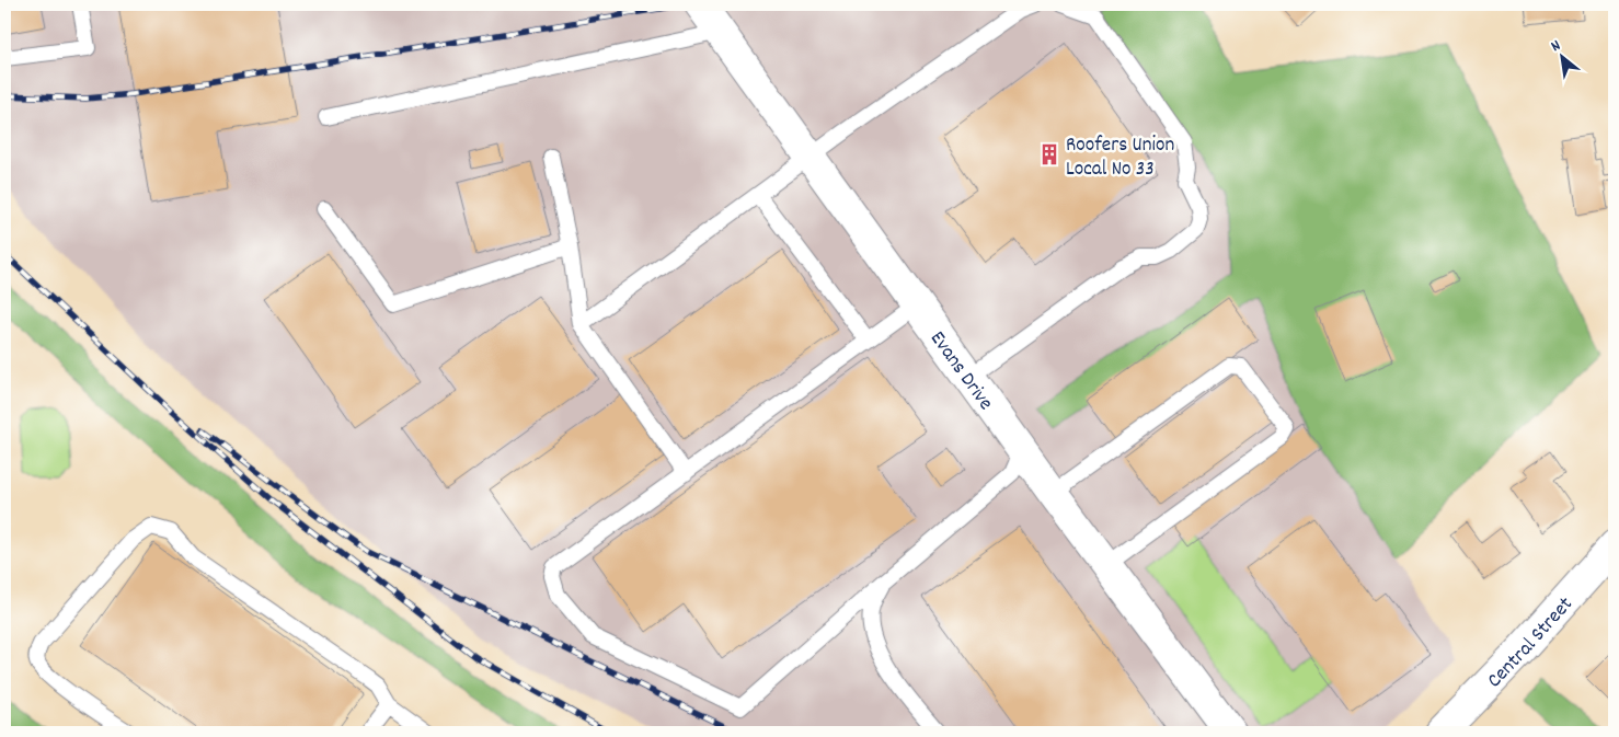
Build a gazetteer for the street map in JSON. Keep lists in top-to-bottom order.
{
  "streets": {
    "street": ["Evans Drive", "Central Street"]
  },
  "places": {
    "building": ["Roofers Union Local No 33"]
  },
  "north": "top left"
}
